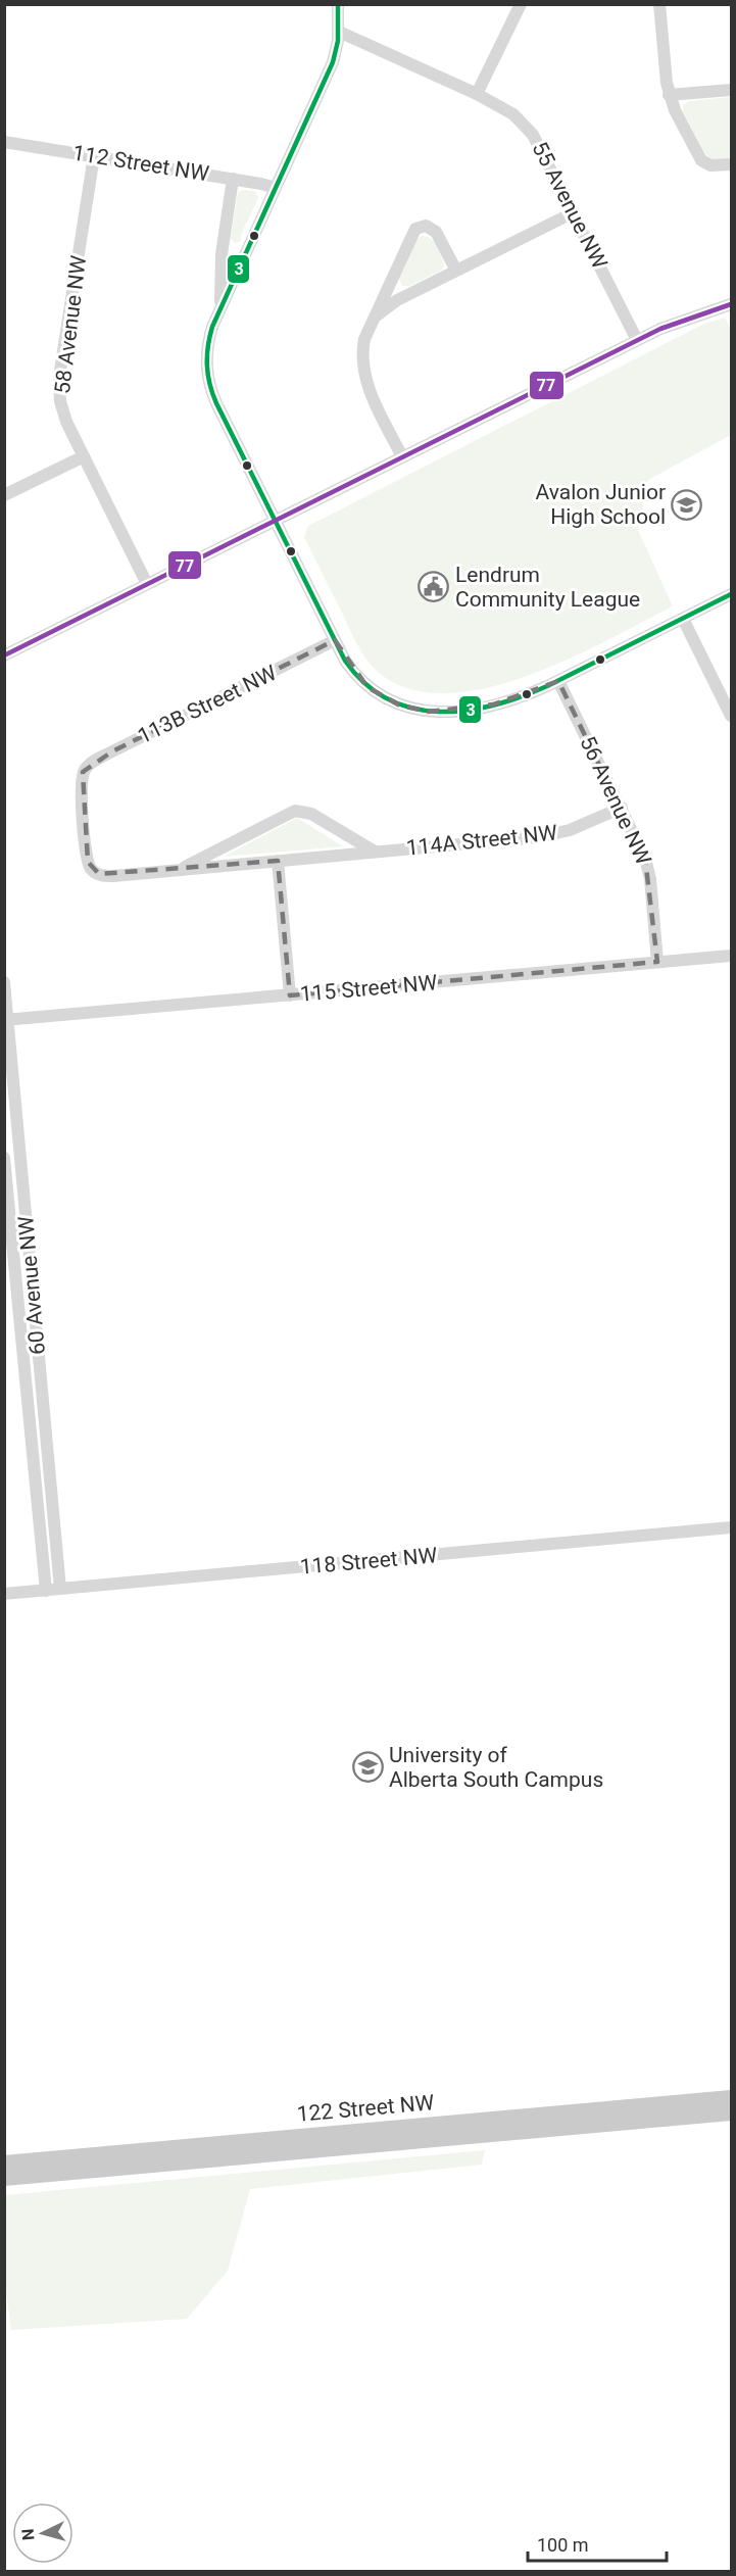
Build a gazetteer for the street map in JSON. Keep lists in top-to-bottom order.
{
  "streets": {
    "main road": ["122 Street NW"],
    "street": [
      "112 Street NW",
      "55 Avenue NW",
      "58 Avenue NW",
      "113B Street NW",
      "56 Avenue NW",
      "114A Street NW",
      "115 Street NW",
      "60 Avenue NW",
      "118 Street NW"
    ]
  },
  "crossings": [
    ["112 Street NW", "58 Avenue NW"],
    ["113B Street NW", "114A Street NW"],
    ["56 Avenue NW", "114A Street NW"],
    ["56 Avenue NW", "115 Street NW"],
    ["115 Street NW", "60 Avenue NW"],
    ["60 Avenue NW", "118 Street NW"]
  ],
  "places": {
    "school or university": ["Avalon Junior High School", "University of Alberta South Campus"],
    "public building": ["Lendrum Community League"]
  },
  "lines": ["transit line 3", "transit line 77"],
  "scale_bar": "100 m",
  "north": "left"
}
